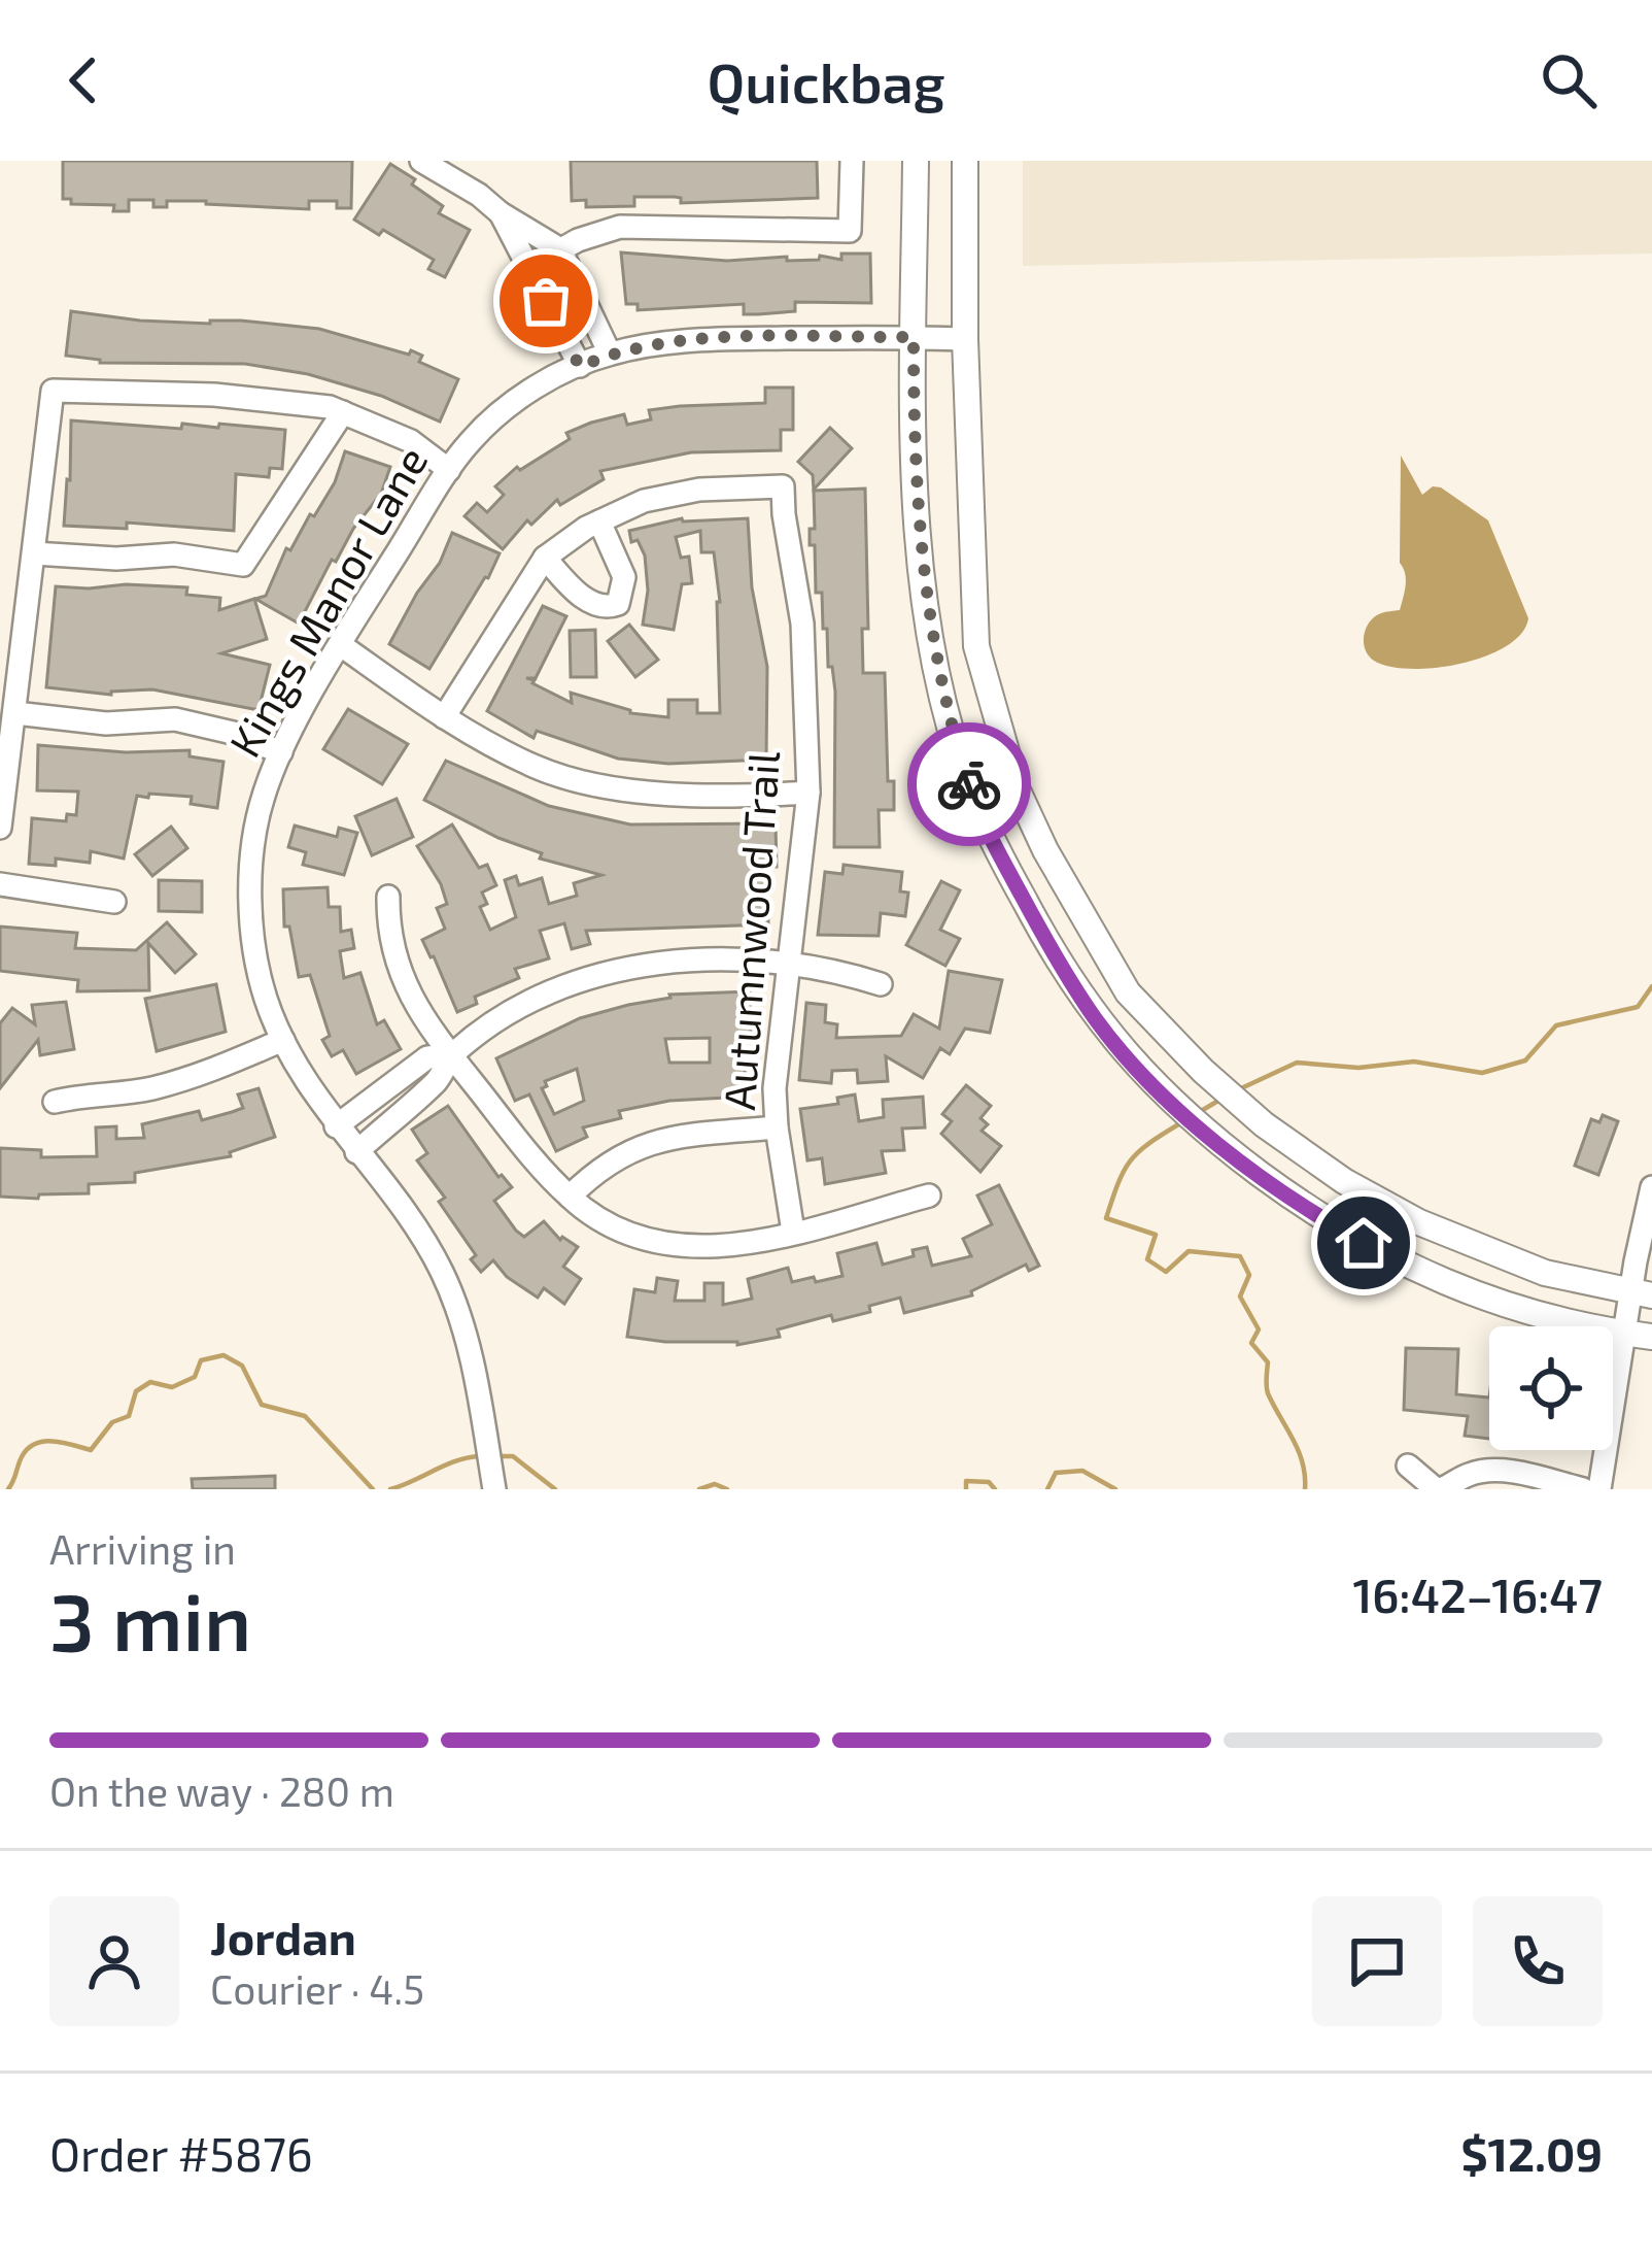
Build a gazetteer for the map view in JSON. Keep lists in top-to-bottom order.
{
  "streets": {
    "street": ["Kings Manor Lane", "Autumnwood Trail"]
  },
  "page": {
    "header": "Quickbag",
    "heading": ["3 min", "Arriving in", "16:42–16:47"],
    "panel": [
      "Jordan",
      "Courier · 4.5",
      "Order #5876",
      "$12.09"
    ],
    "bar": "On the way · 280 m"
  }
}
